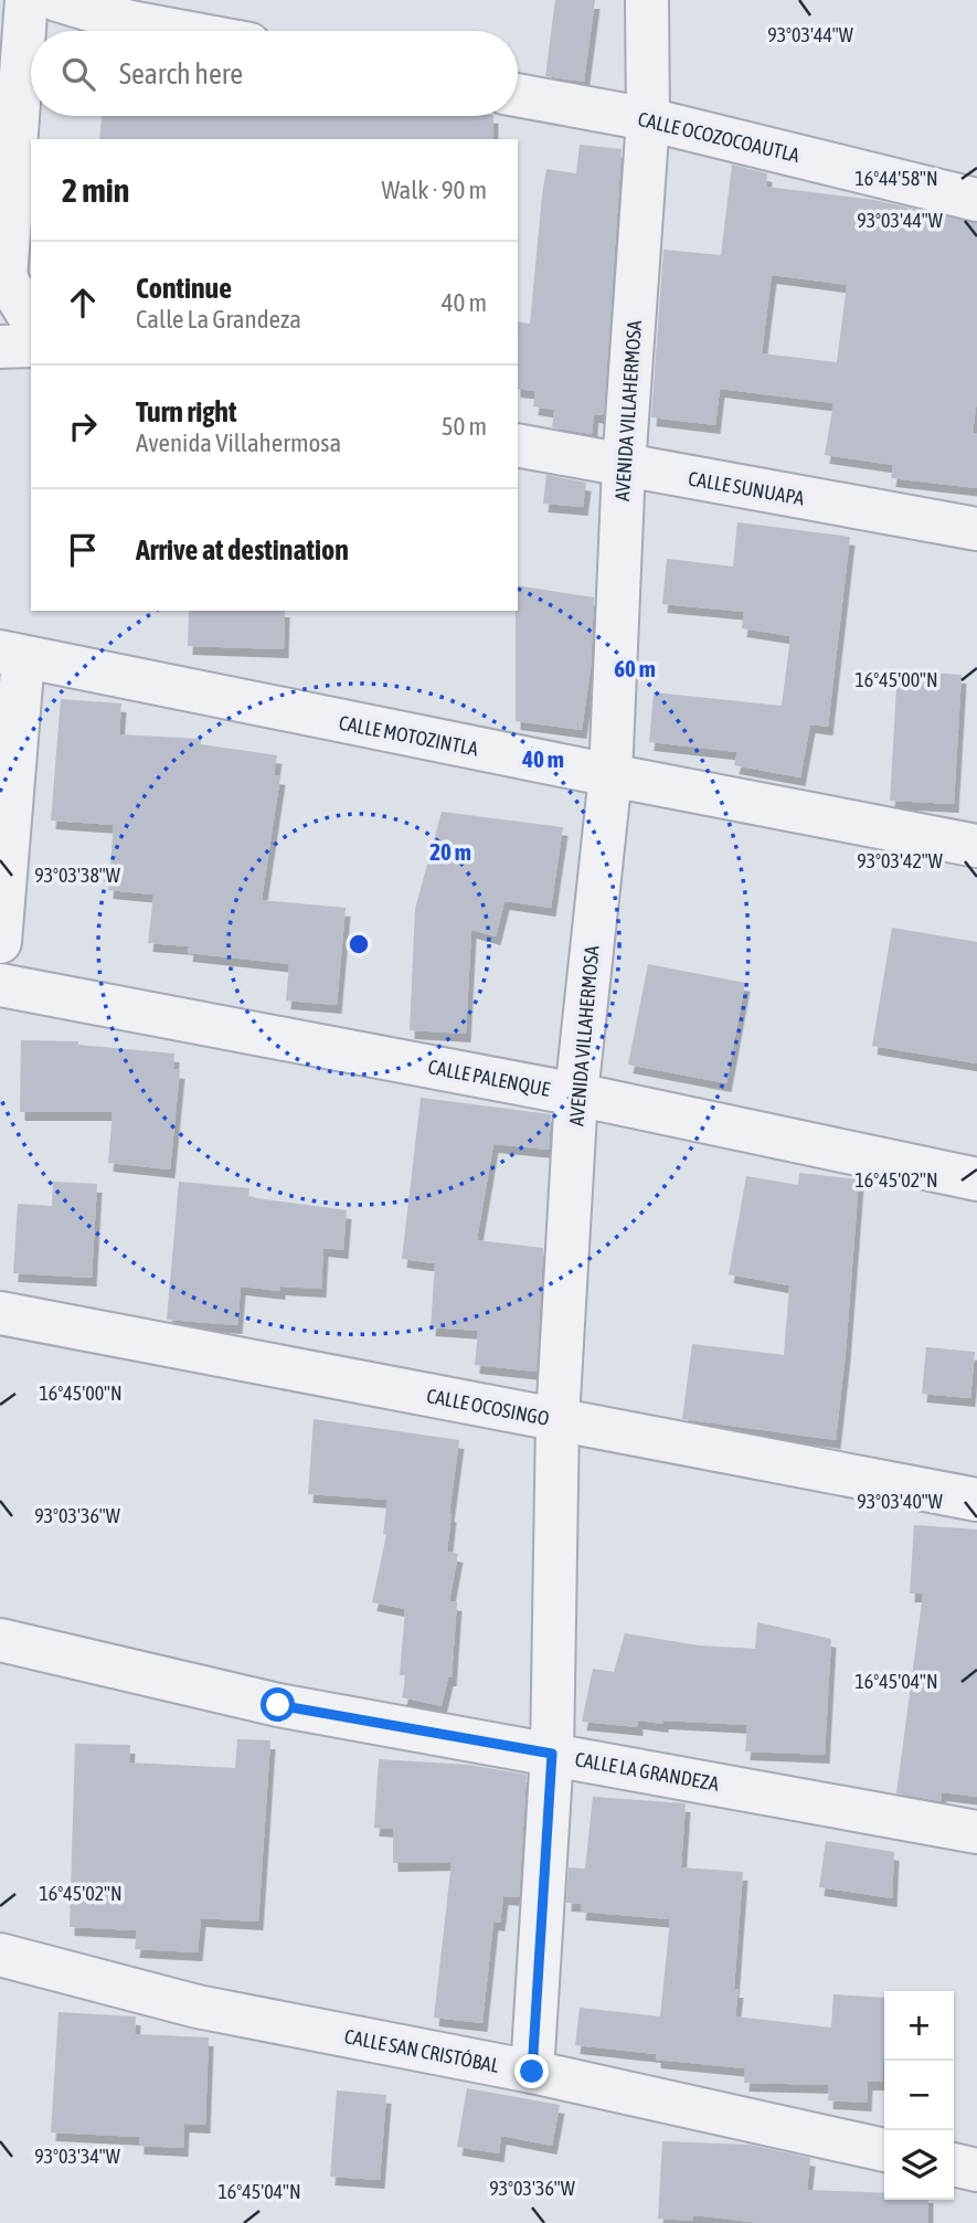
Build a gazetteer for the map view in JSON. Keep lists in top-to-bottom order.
{
  "streets": {
    "street": [
      "CALLE OCOZOCOAUTLA",
      "AVENIDA VILLAHERMOSA",
      "CALLE SUNUAPA",
      "CALLE MOTOZINTLA",
      "CALLE PALENQUE",
      "CALLE OCOSINGO",
      "CALLE LA GRANDEZA",
      "CALLE SAN CRISTÓBAL"
    ]
  },
  "crossings": [
    ["CALLE OCOZOCOAUTLA", "AVENIDA VILLAHERMOSA"],
    ["AVENIDA VILLAHERMOSA", "CALLE SUNUAPA"],
    ["AVENIDA VILLAHERMOSA", "CALLE MOTOZINTLA"],
    ["AVENIDA VILLAHERMOSA", "CALLE PALENQUE"],
    ["AVENIDA VILLAHERMOSA", "CALLE OCOSINGO"],
    ["AVENIDA VILLAHERMOSA", "CALLE LA GRANDEZA"],
    ["AVENIDA VILLAHERMOSA", "CALLE SAN CRISTÓBAL"]
  ],
  "page": {
    "search": "Search here",
    "heading": ["2 min", "Walk · 90 m"],
    "list": [
      ["Continue", "Calle La Grandeza", "40 m"],
      ["Turn right", "Avenida Villahermosa", "50 m"],
      "Arrive at destination"
    ],
    "map_buttons": ["+", "−"]
  },
  "coordinates": [
    "93°03'44\"W",
    "16°44'58\"N",
    "16°45'00\"N",
    "93°03'42\"W",
    "93°03'38\"W",
    "16°45'02\"N",
    "93°03'40\"W",
    "93°03'36\"W",
    "16°45'04\"N",
    "93°03'34\"W"
  ],
  "rings": ["60 m", "40 m", "20 m"]
}
